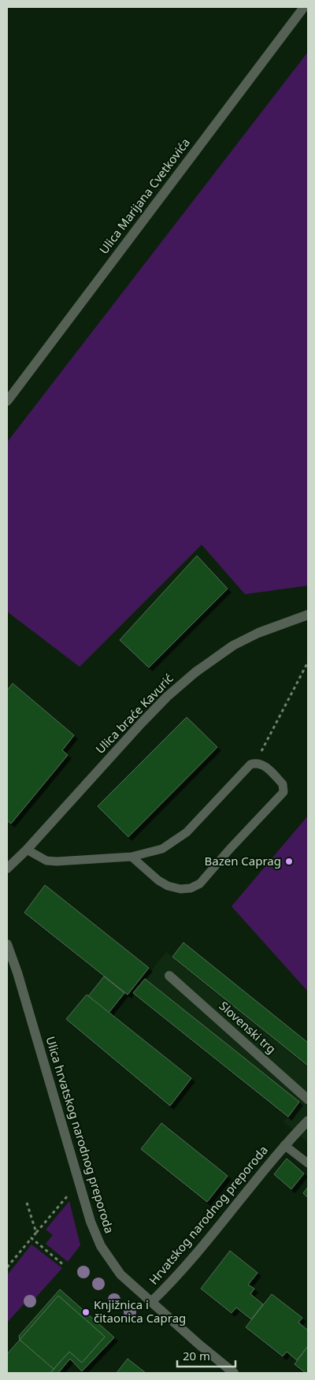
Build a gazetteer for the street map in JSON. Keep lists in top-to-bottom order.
{
  "streets": {
    "street": [
      "Ulica Marijana Cvetkovića",
      "Ulica braće Kavurić",
      "Slovenski trg",
      "Ulica hrvatskog narodnog preporoda",
      "Hrvatskog narodnog preporoda"
    ]
  },
  "crossings": [
    ["Ulica hrvatskog narodnog preporoda", "Hrvatskog narodnog preporoda"]
  ],
  "places": ["Bazen Caprag", "Knjižnica i čitaonica Caprag"],
  "scale_bar": "20 m"
}
